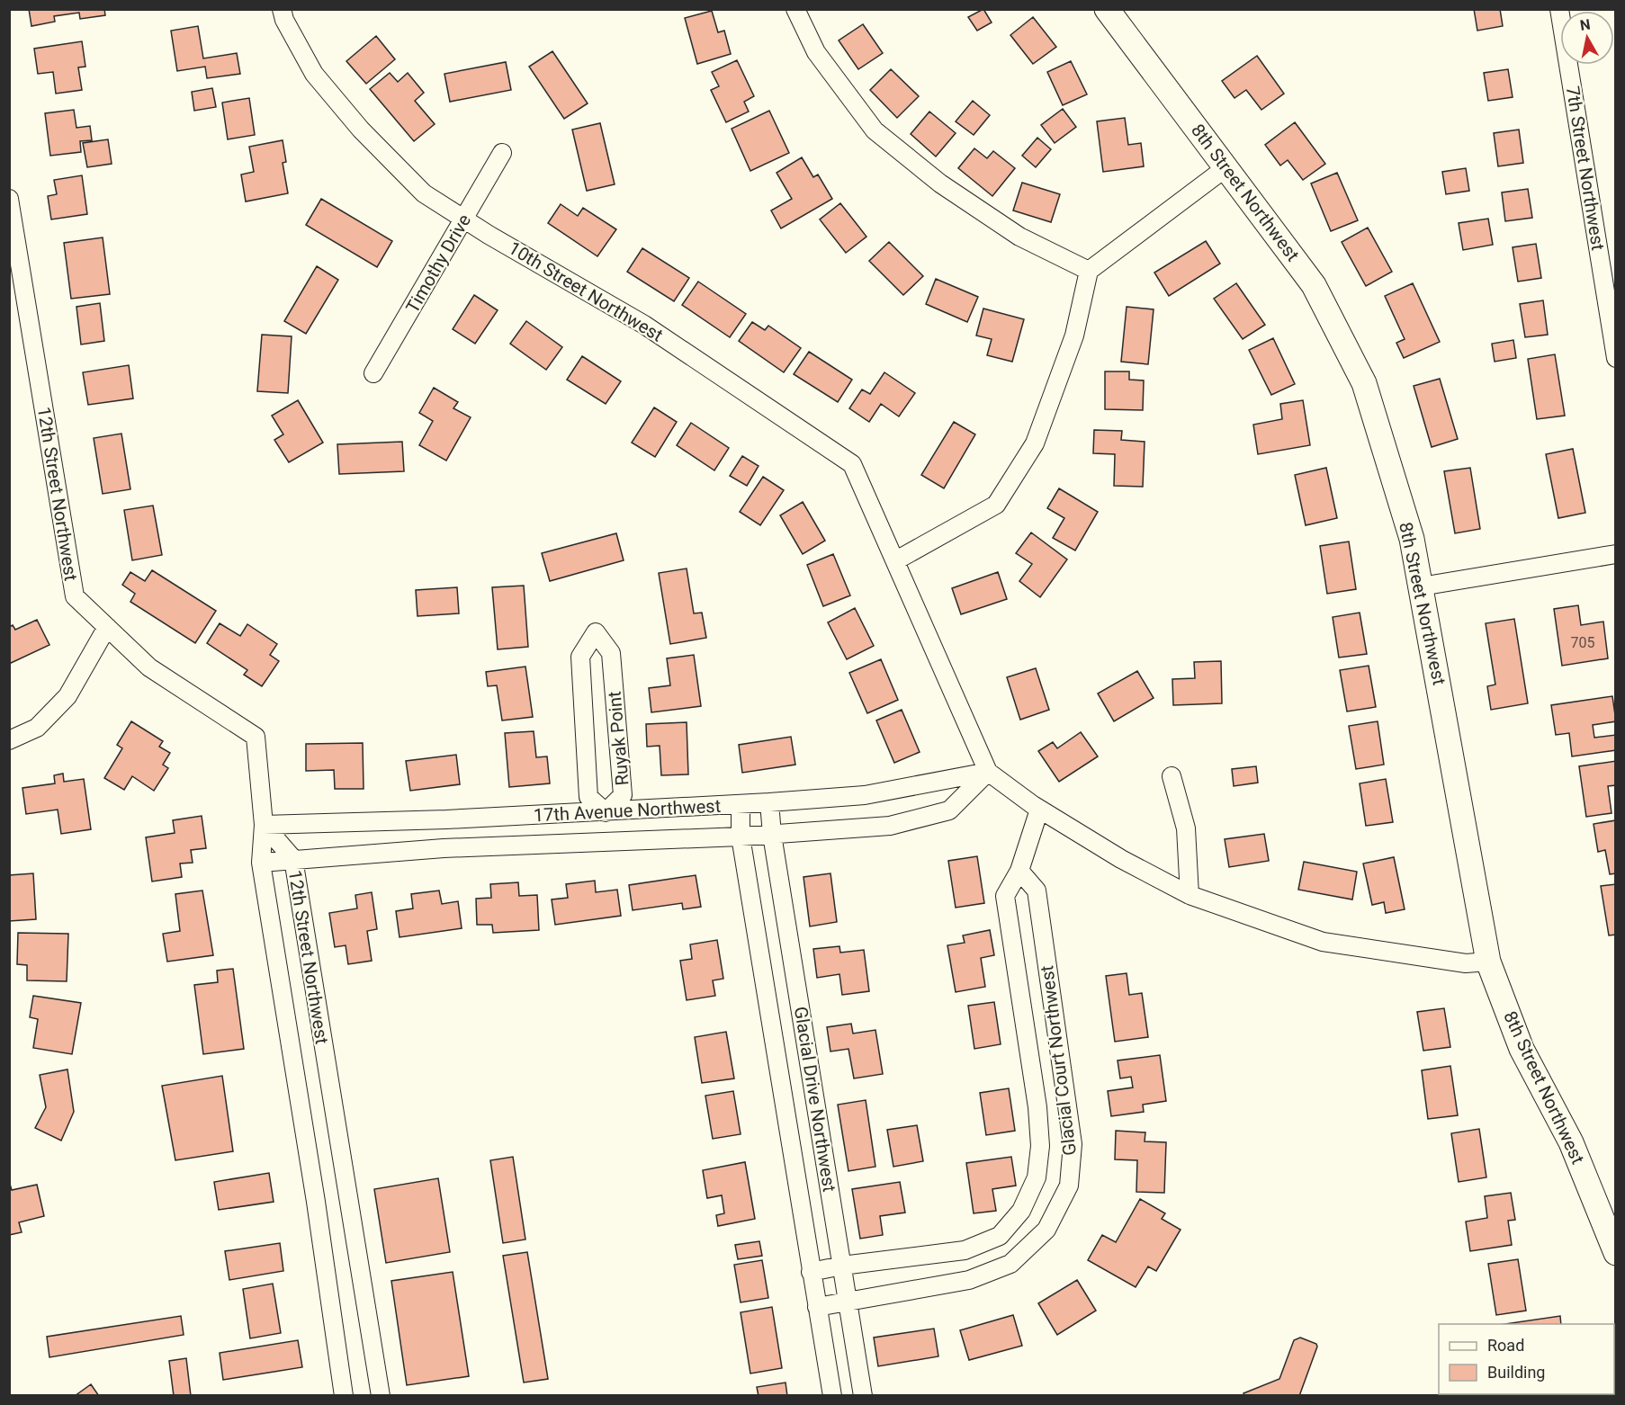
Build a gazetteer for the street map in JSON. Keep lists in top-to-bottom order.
{
  "streets": {
    "street": [
      "7th Street Northwest",
      "8th Street Northwest",
      "Timothy Drive",
      "10th Street Northwest",
      "12th Street Northwest",
      "Ruyak Point",
      "17th Avenue Northwest",
      "Glacial Court Northwest",
      "Glacial Drive Northwest"
    ]
  },
  "crossings": [
    ["Timothy Drive", "10th Street Northwest"],
    ["12th Street Northwest", "17th Avenue Northwest"],
    ["Ruyak Point", "17th Avenue Northwest"],
    ["17th Avenue Northwest", "Glacial Drive Northwest"],
    ["Glacial Court Northwest", "Glacial Drive Northwest"]
  ],
  "house_numbers": ["705"],
  "legend": ["Road", "Building"],
  "north": "top"
}
